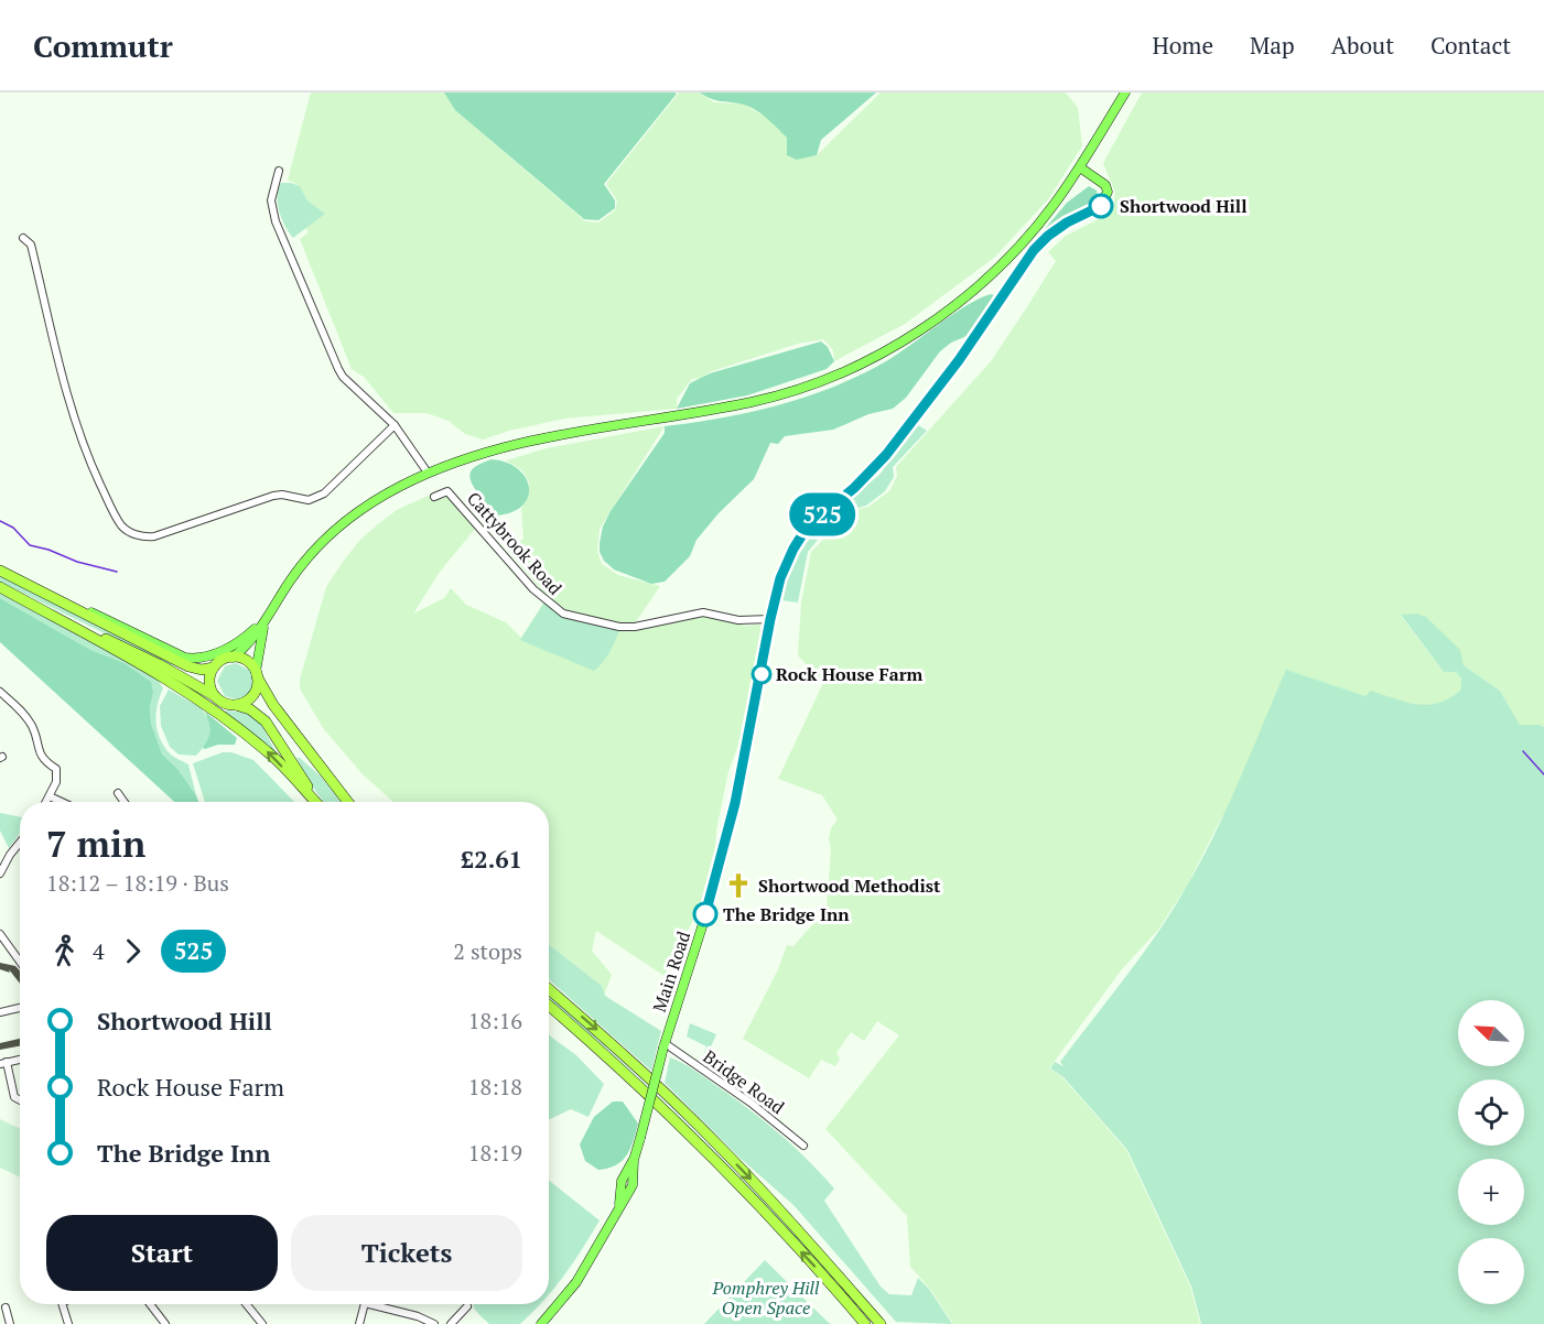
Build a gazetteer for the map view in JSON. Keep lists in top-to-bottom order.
{
  "streets": {
    "main road": ["Main Road"],
    "street": ["Cattybrook Road", "Bridge Road"]
  },
  "crossings": [
    ["Cattybrook Road", "Main Road"],
    ["Main Road", "Bridge Road"]
  ],
  "parks": ["Pomphrey Hill Open Space"],
  "places": {
    "other": ["Shortwood Hill", "Rock House Farm", "The Bridge Inn"],
    "church": ["Shortwood Methodist"]
  },
  "lines": ["bus line 525"],
  "north": "top left",
  "page": {
    "header": "Commutr",
    "nav": [
      "Home",
      "Map",
      "About",
      "Contact"
    ],
    "on_map": "525",
    "heading": ["7 min", "18:12 – 18:19 · Bus", "£2.61"],
    "legs": ["4", "525", "2 stops"],
    "list": [
      {
        "name": "Shortwood Hill",
        "value": "18:16"
      },
      {
        "name": "Rock House Farm",
        "value": "18:18"
      },
      {
        "name": "The Bridge Inn",
        "value": "18:19"
      }
    ],
    "map_buttons": ["+", "−"],
    "buttons": ["Start", "Tickets"]
  }
}
